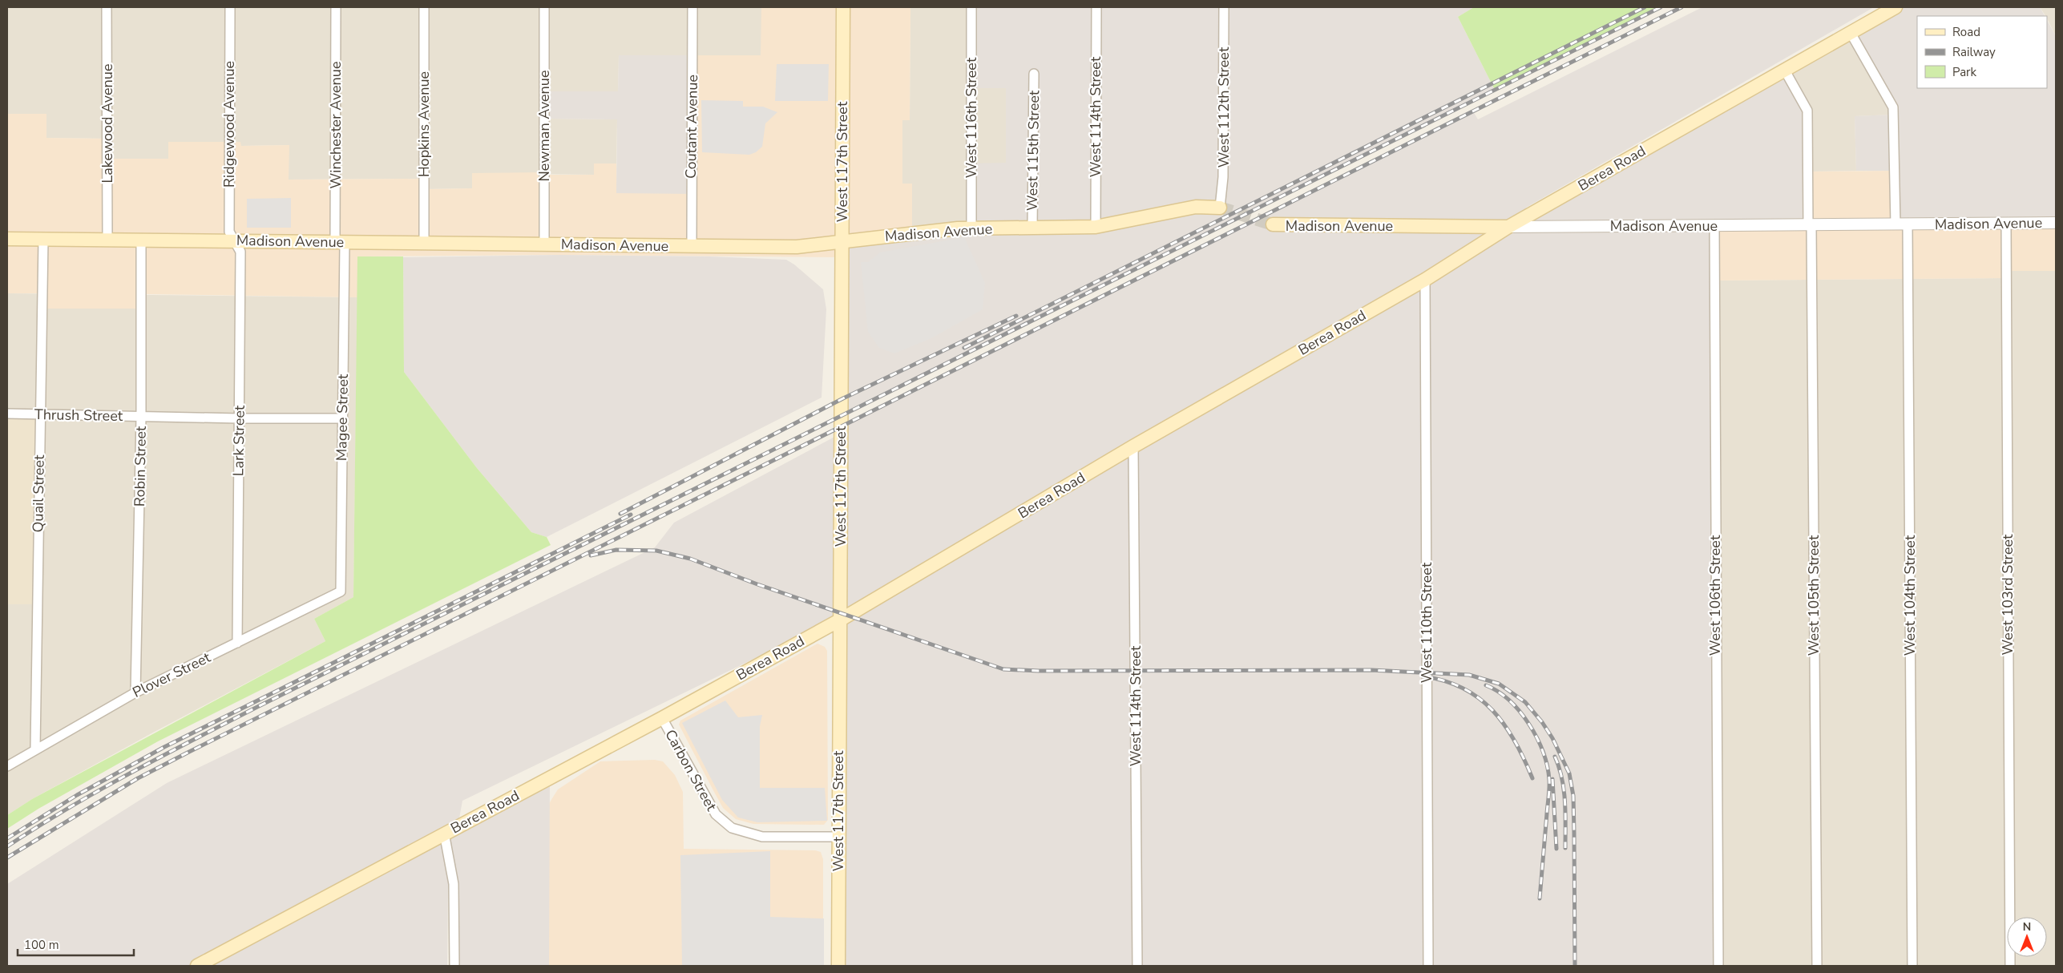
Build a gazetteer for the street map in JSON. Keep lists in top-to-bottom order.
{
  "streets": {
    "main road": ["West 117th Street", "Berea Road", "Madison Avenue"],
    "street": [
      "West 112th Street",
      "West 114th Street",
      "West 116th Street",
      "Lakewood Avenue",
      "Ridgewood Avenue",
      "Hopkins Avenue",
      "Winchester Avenue",
      "Newman Avenue",
      "Coutant Avenue",
      "West 115th Street",
      "Thrush Street",
      "Magee Street",
      "Lark Street",
      "Robin Street",
      "Quail Street",
      "West 103rd Street",
      "West 106th Street",
      "West 105th Street",
      "West 104th Street",
      "West 110th Street",
      "Plover Street",
      "Carbon Street"
    ]
  },
  "crossings": [
    ["West 112th Street", "Madison Avenue"],
    ["West 114th Street", "Berea Road"],
    ["West 114th Street", "Madison Avenue"],
    ["West 116th Street", "Madison Avenue"],
    ["Lakewood Avenue", "Madison Avenue"],
    ["Ridgewood Avenue", "Madison Avenue"],
    ["Ridgewood Avenue", "Lark Street"],
    ["Hopkins Avenue", "Madison Avenue"],
    ["Winchester Avenue", "Madison Avenue"],
    ["Winchester Avenue", "Magee Street"],
    ["Newman Avenue", "Madison Avenue"],
    ["Coutant Avenue", "Madison Avenue"],
    ["West 115th Street", "Madison Avenue"],
    ["West 117th Street", "Berea Road"],
    ["West 117th Street", "Madison Avenue"],
    ["West 117th Street", "Carbon Street"],
    ["Berea Road", "Madison Avenue"],
    ["Berea Road", "West 105th Street"],
    ["Berea Road", "West 110th Street"],
    ["Berea Road", "Carbon Street"],
    ["Madison Avenue", "Magee Street"],
    ["Madison Avenue", "Lark Street"],
    ["Madison Avenue", "Robin Street"],
    ["Madison Avenue", "Quail Street"],
    ["Madison Avenue", "West 103rd Street"],
    ["Madison Avenue", "West 106th Street"],
    ["Madison Avenue", "West 105th Street"],
    ["Madison Avenue", "West 104th Street"],
    ["Thrush Street", "Magee Street"],
    ["Thrush Street", "Lark Street"],
    ["Thrush Street", "Robin Street"],
    ["Thrush Street", "Quail Street"],
    ["Magee Street", "Plover Street"],
    ["Lark Street", "Plover Street"],
    ["Robin Street", "Plover Street"],
    ["Quail Street", "Plover Street"]
  ],
  "legend": ["Road", "Railway", "Park"],
  "scale_bar": "100 m",
  "north": "top"
}
